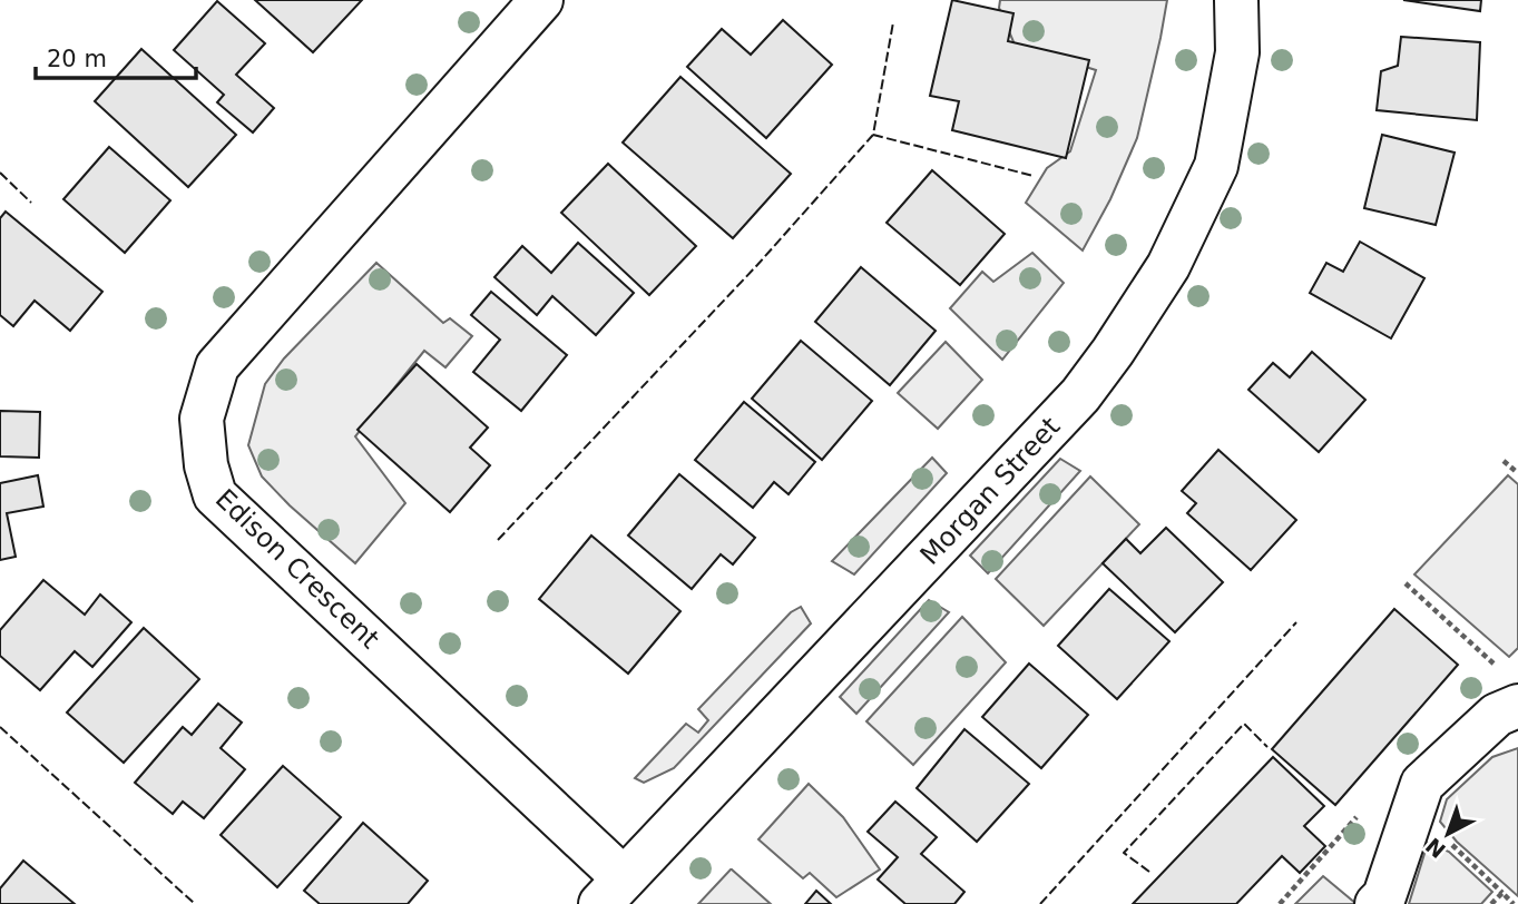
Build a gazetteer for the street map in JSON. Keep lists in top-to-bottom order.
{
  "streets": {
    "street": ["Morgan Street", "Edison Crescent"]
  },
  "crossings": [
    ["Morgan Street", "Edison Crescent"]
  ],
  "scale_bar": "20 m",
  "north": "bottom left"
}
